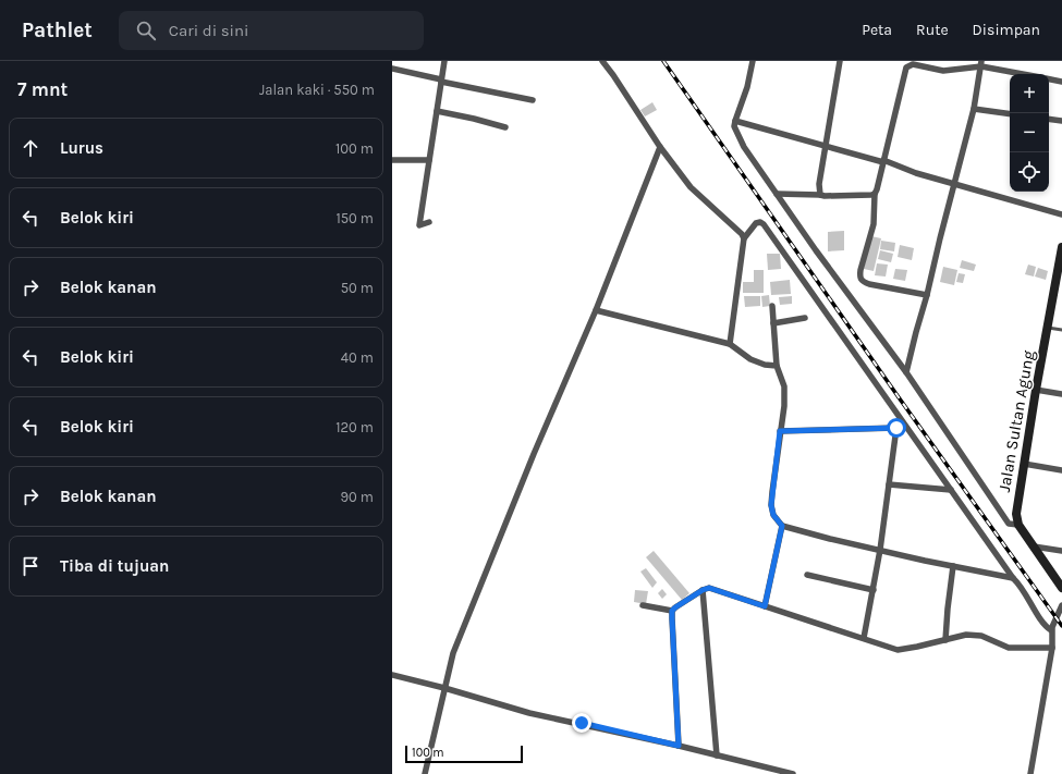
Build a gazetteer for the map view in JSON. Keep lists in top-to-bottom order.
{
  "streets": {
    "street": ["Jalan Sultan Agung"]
  },
  "scale_bar": "100 m",
  "page": {
    "header": "Pathlet",
    "search": "Cari di sini",
    "nav": ["Peta", "Rute", "Disimpan"],
    "heading": ["7 mnt", "Jalan kaki · 550 m"],
    "map_buttons": ["+", "−"],
    "list": [
      ["Lurus", "100 m"],
      ["Belok kiri", "150 m"],
      ["Belok kanan", "50 m"],
      ["Belok kiri", "40 m"],
      ["Belok kiri", "120 m"],
      ["Belok kanan", "90 m"],
      "Tiba di tujuan"
    ],
    "scale": "100 m"
  }
}
